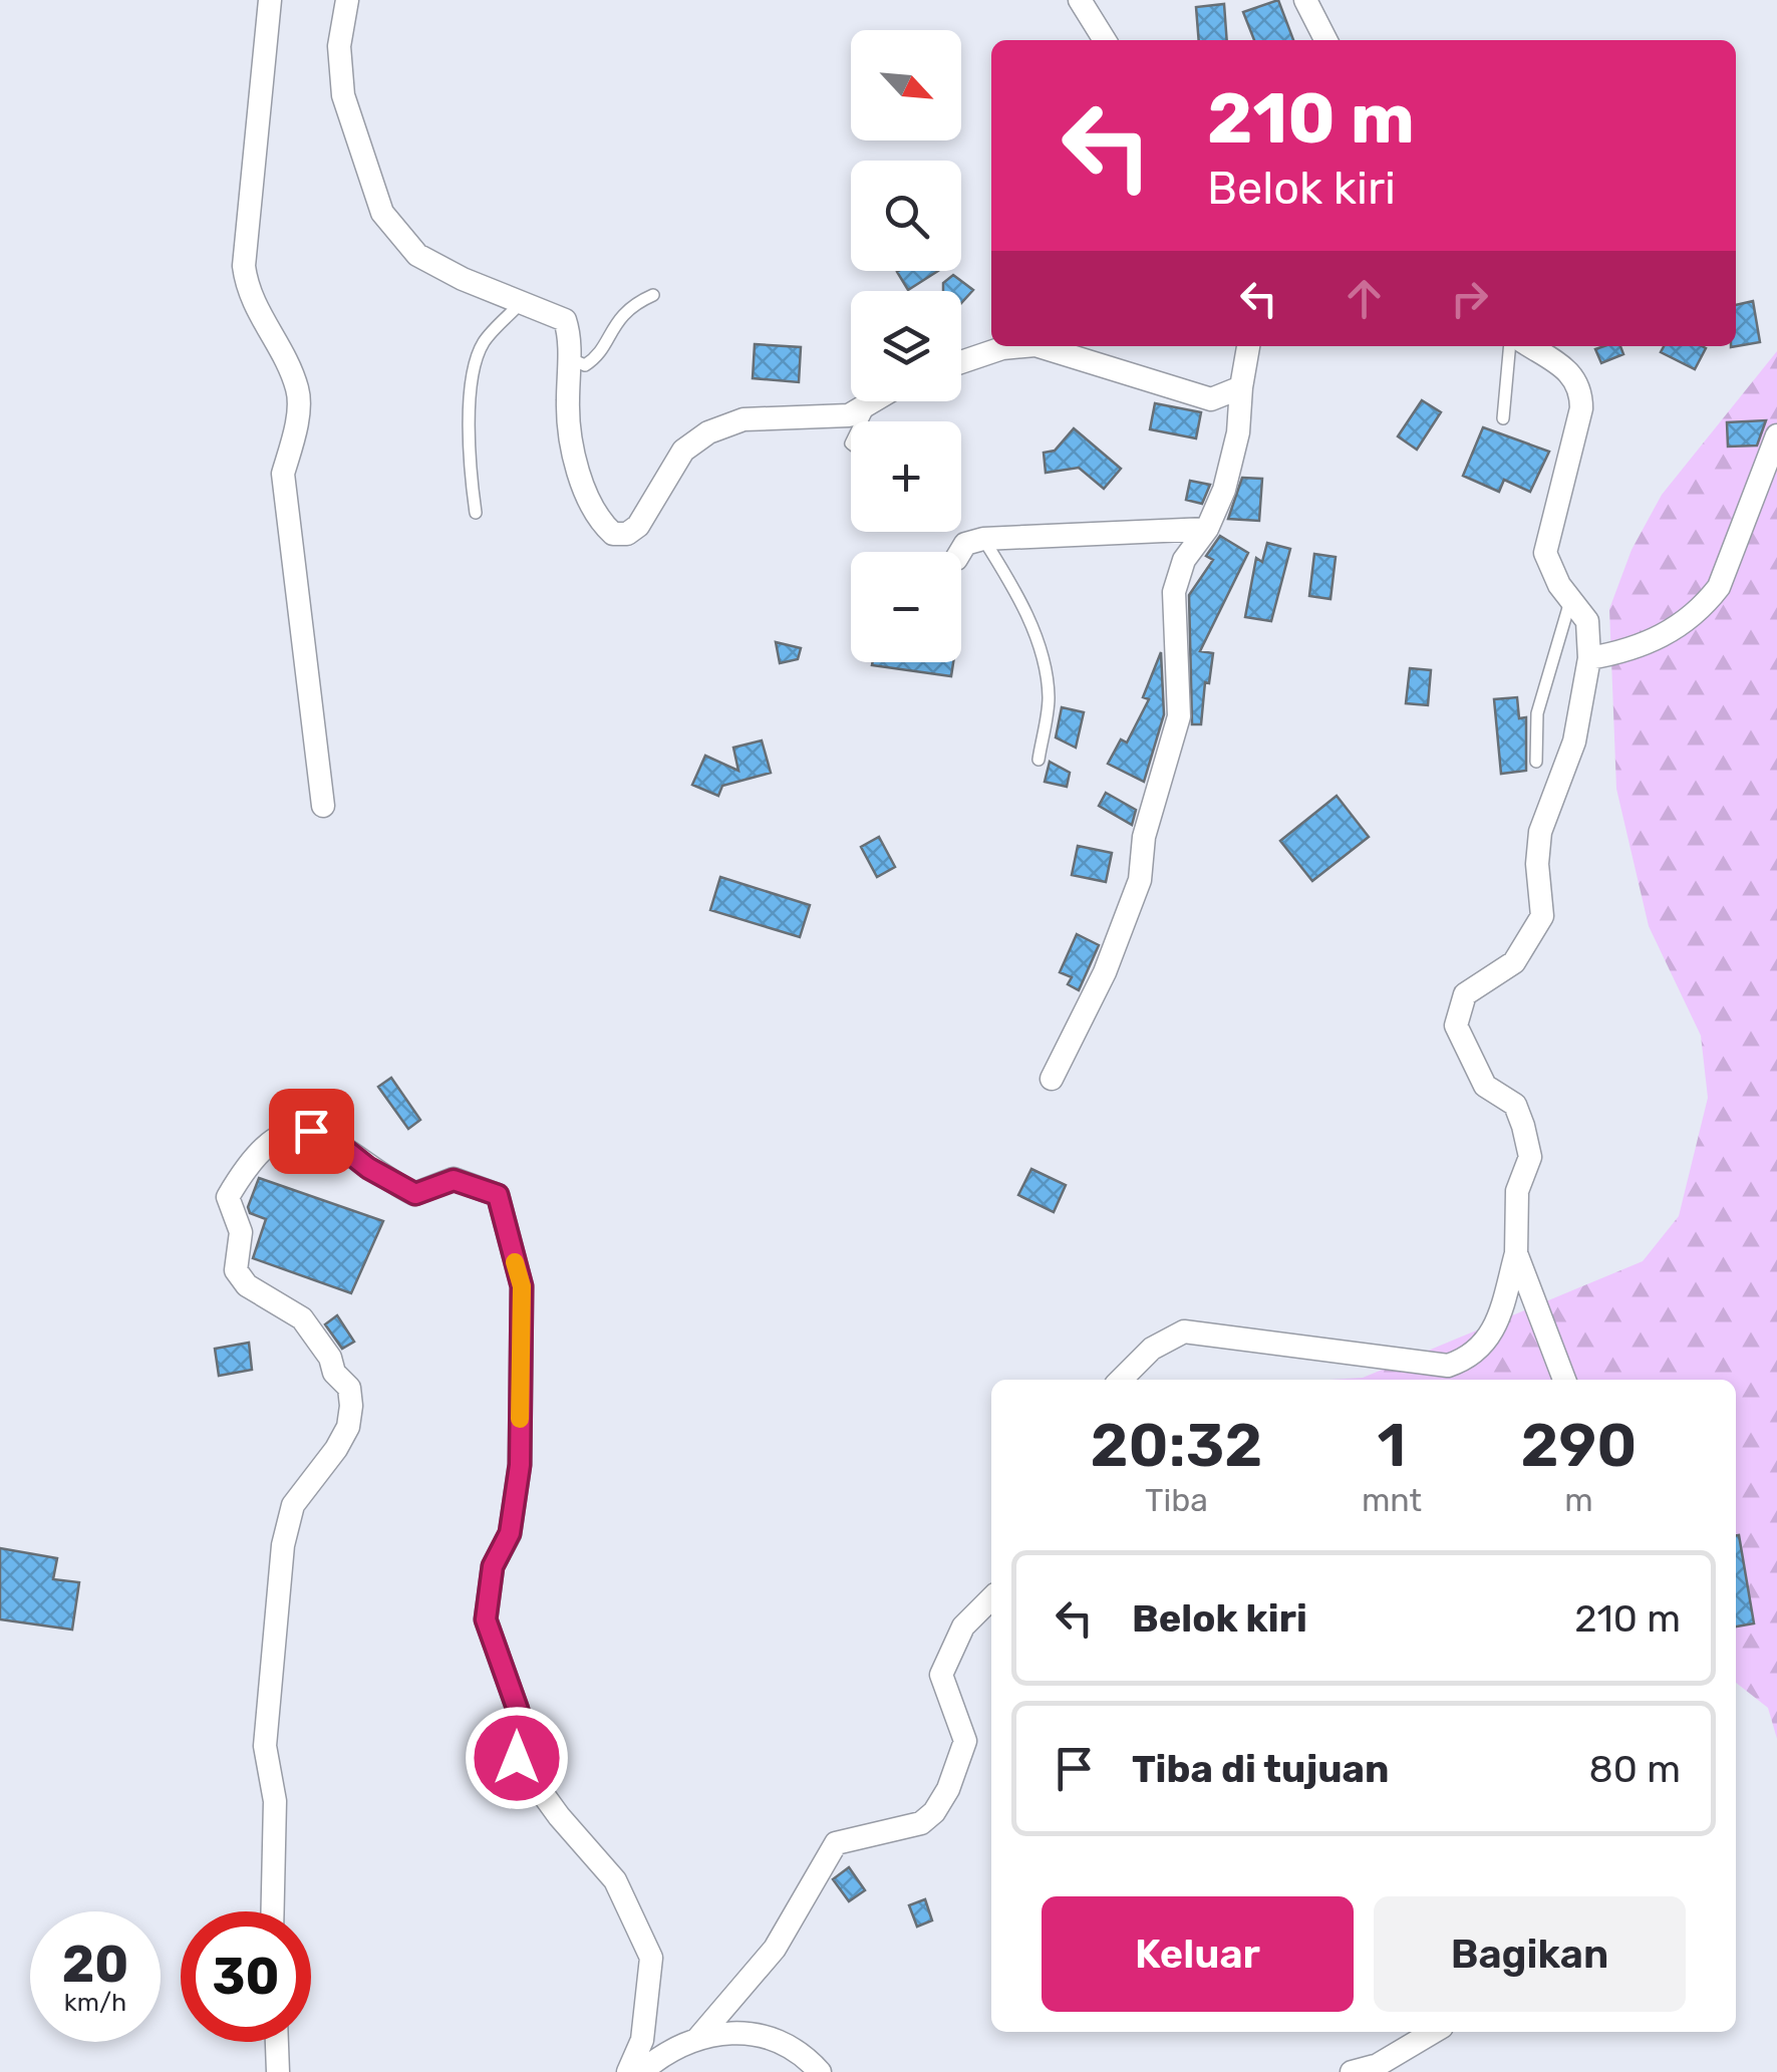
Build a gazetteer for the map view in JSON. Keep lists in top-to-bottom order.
{
  "north": "bottom right",
  "page": {
    "map_buttons": ["+", "−"],
    "turn": ["210 m", "Belok kiri"],
    "eta": [
      "20:32",
      "Tiba",
      "1",
      "mnt",
      "290",
      "m"
    ],
    "list": [
      {
        "name": "Belok kiri",
        "value": "210 m"
      },
      {
        "name": "Tiba di tujuan",
        "value": "80 m"
      }
    ],
    "buttons": ["Keluar", "Bagikan"],
    "speed": "20 km/h",
    "limit": "30"
  }
}
